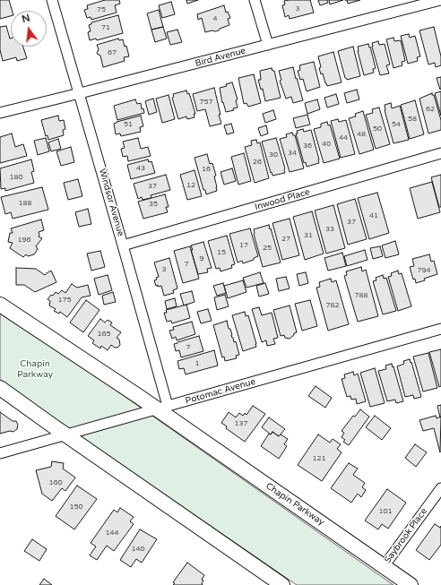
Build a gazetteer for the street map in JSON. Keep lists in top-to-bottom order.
{
  "streets": {
    "street": [
      "Bird Avenue",
      "Inwood Place",
      "Windsor Avenue",
      "Potomac Avenue",
      "Chapin Parkway",
      "Saybrook Place"
    ]
  },
  "crossings": [
    ["Bird Avenue", "Windsor Avenue"],
    ["Inwood Place", "Windsor Avenue"],
    ["Windsor Avenue", "Potomac Avenue"],
    ["Windsor Avenue", "Chapin Parkway"],
    ["Potomac Avenue", "Chapin Parkway"],
    ["Chapin Parkway", "Saybrook Place"]
  ],
  "parks": ["Chapin Parkway"],
  "house_numbers": [
    "3",
    "75",
    "4",
    "71",
    "67",
    "757",
    "62",
    "58",
    "51",
    "54",
    "50",
    "48",
    "44",
    "40",
    "36",
    "34",
    "30",
    "26",
    "43",
    "16",
    "180",
    "12",
    "37",
    "188",
    "35",
    "41",
    "37",
    "33",
    "31",
    "27",
    "196",
    "17",
    "25",
    "15",
    "9",
    "7",
    "3",
    "794",
    "788",
    "175",
    "782",
    "165",
    "7",
    "1",
    "137",
    "121",
    "160",
    "150",
    "101",
    "144",
    "140"
  ],
  "north": "top"
}
